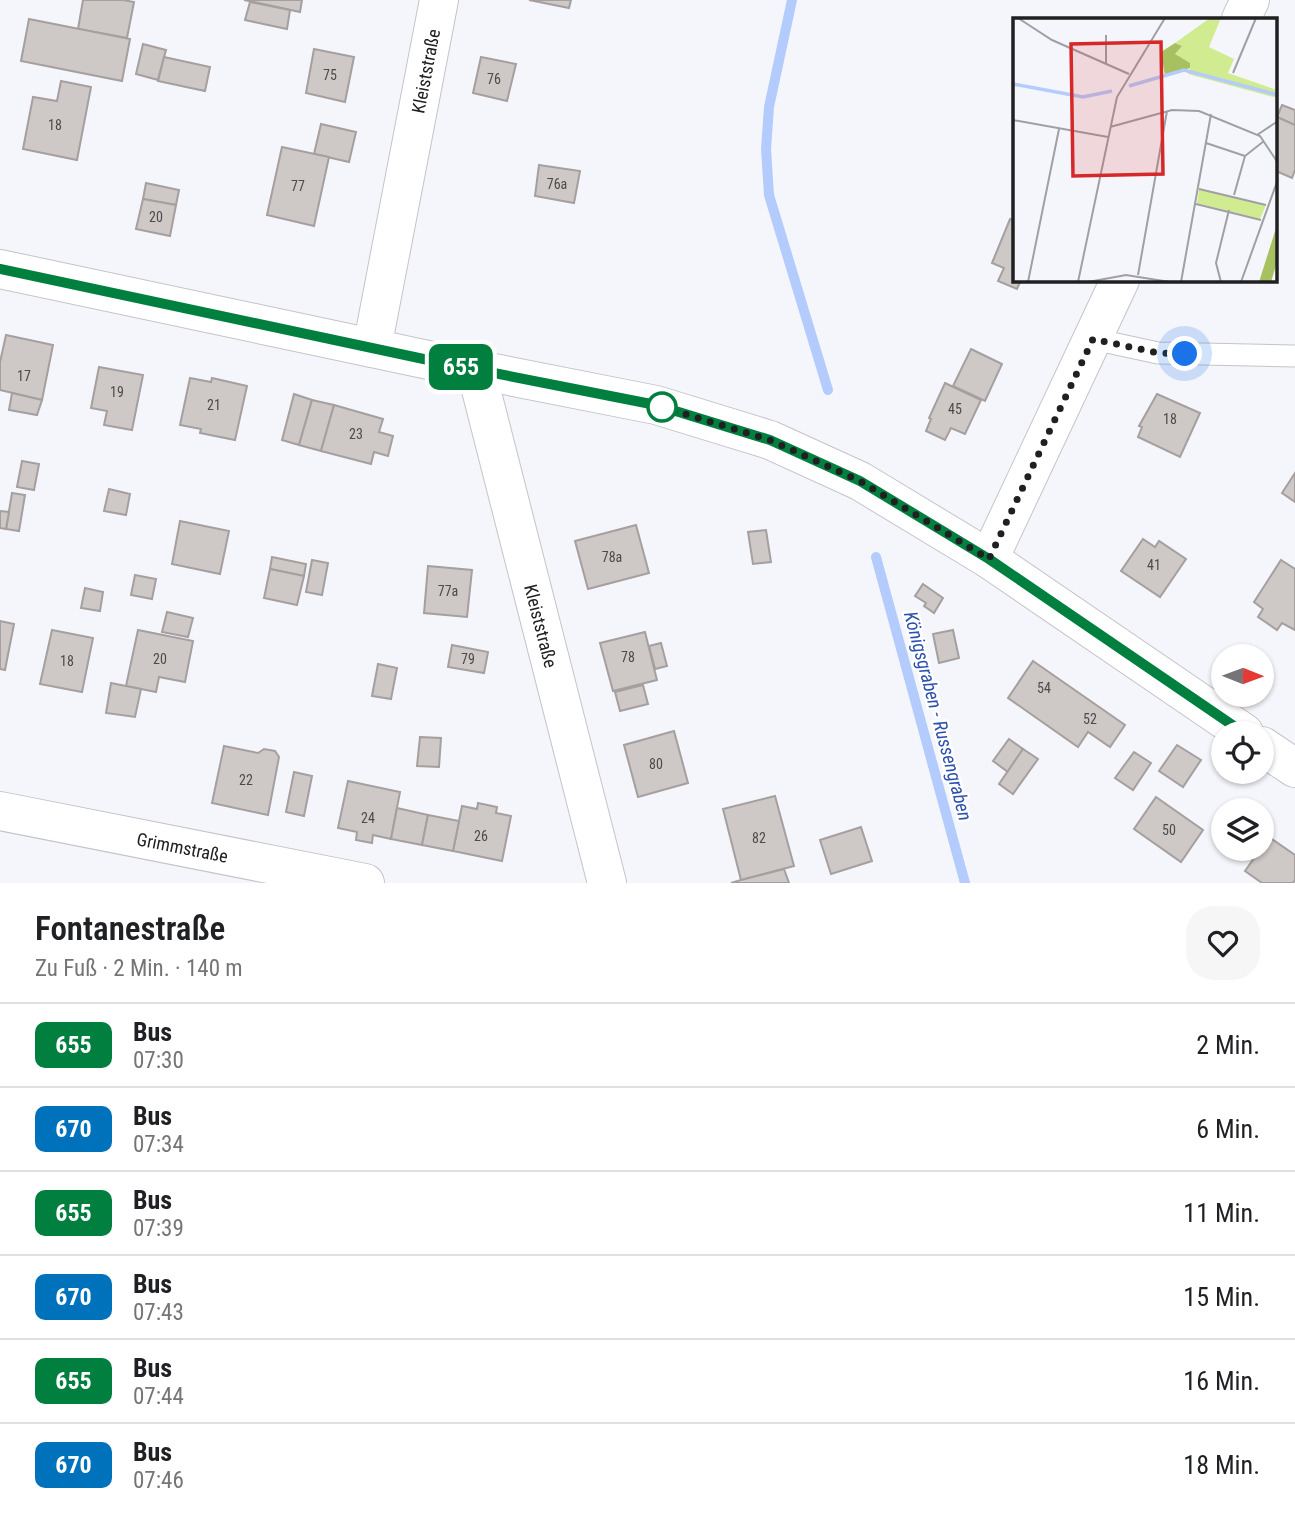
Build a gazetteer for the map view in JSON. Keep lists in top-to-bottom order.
{
  "streets": {
    "street": ["Kleiststraße", "Grimmstraße"]
  },
  "water": ["Königsgraben - Russengraben"],
  "lines": ["bus line 655"],
  "house_numbers": [
    "75",
    "76",
    "18",
    "76a",
    "77",
    "20",
    "17",
    "19",
    "21",
    "45",
    "18",
    "23",
    "78a",
    "41",
    "77a",
    "78",
    "20",
    "79",
    "18",
    "54",
    "52",
    "80",
    "22",
    "24",
    "50",
    "26",
    "82"
  ],
  "north": "right",
  "page": {
    "on_map": "655",
    "heading": ["Fontanestraße", "Zu Fuß · 2 Min. · 140 m"],
    "list": [
      {
        "mark": "655",
        "name": "Bus",
        "note": "07:30",
        "value": "2 Min."
      },
      {
        "mark": "670",
        "name": "Bus",
        "note": "07:34",
        "value": "6 Min."
      },
      {
        "mark": "655",
        "name": "Bus",
        "note": "07:39",
        "value": "11 Min."
      },
      {
        "mark": "670",
        "name": "Bus",
        "note": "07:43",
        "value": "15 Min."
      },
      {
        "mark": "655",
        "name": "Bus",
        "note": "07:44",
        "value": "16 Min."
      },
      {
        "mark": "670",
        "name": "Bus",
        "note": "07:46",
        "value": "18 Min."
      }
    ]
  }
}
